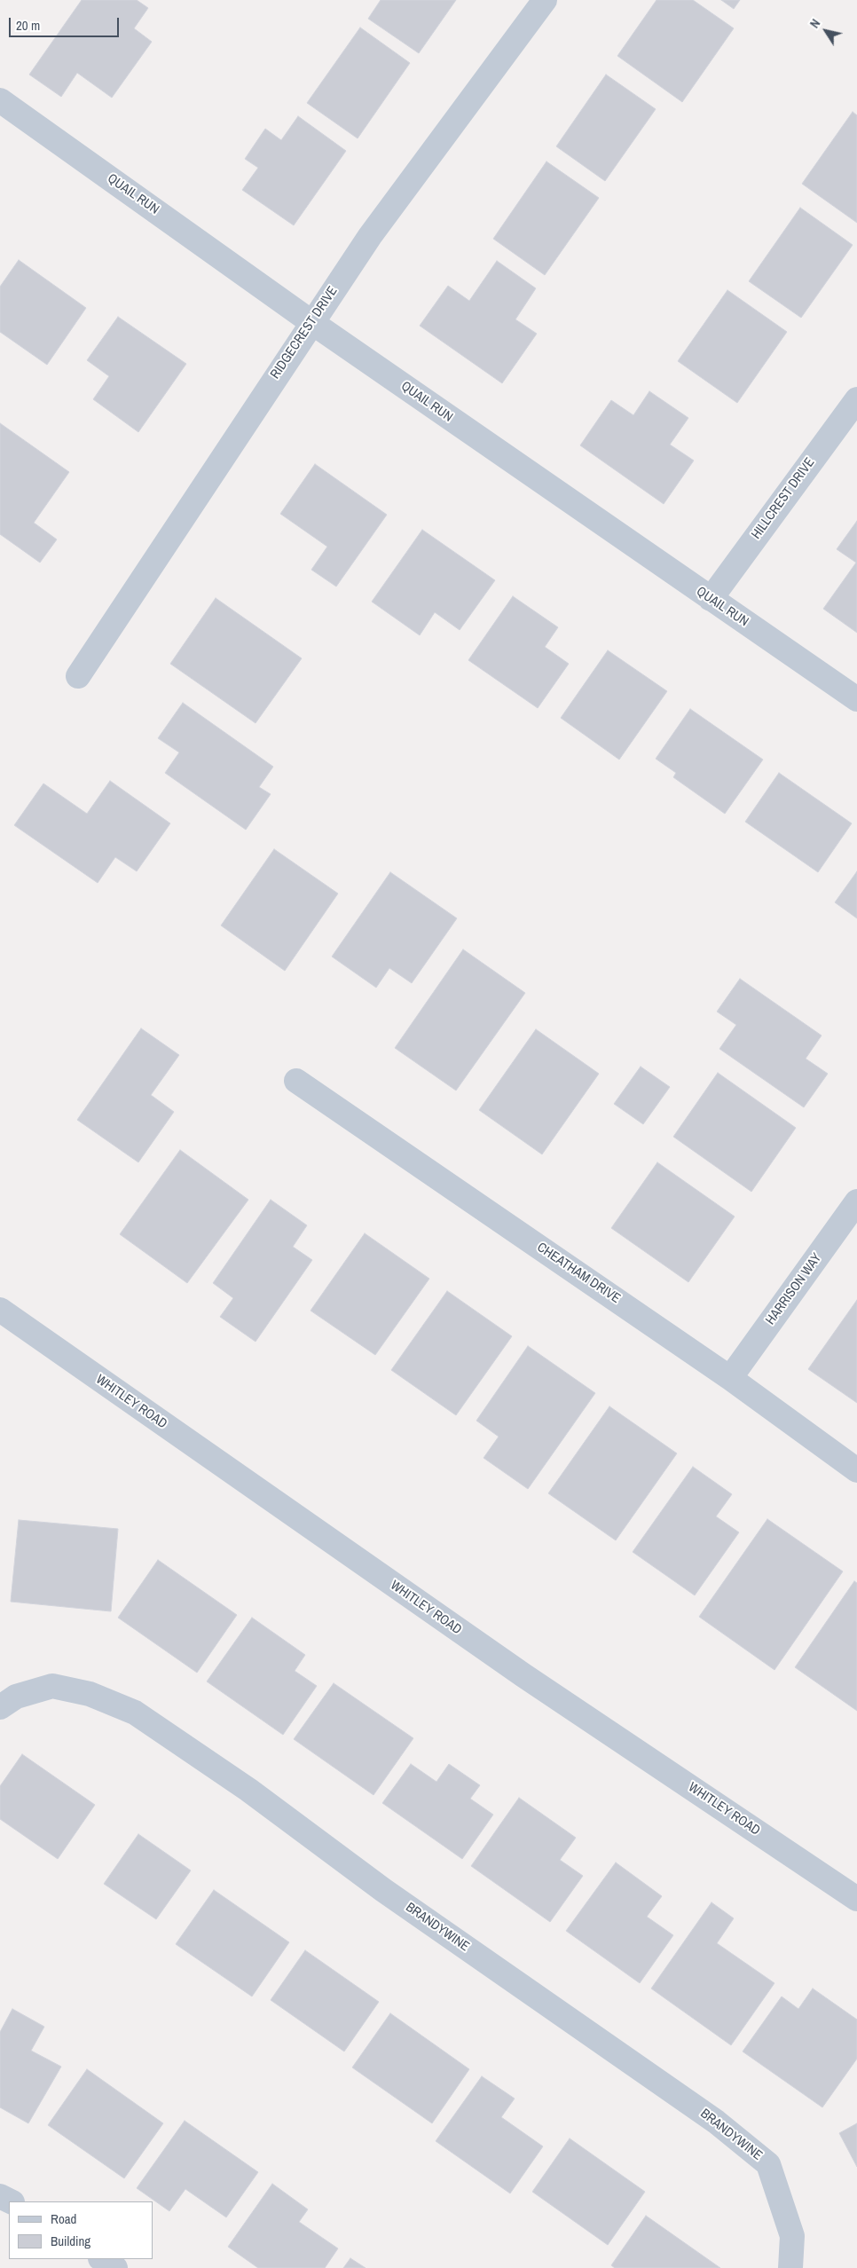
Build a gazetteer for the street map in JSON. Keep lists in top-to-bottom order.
{
  "streets": {
    "street": [
      "QUAIL RUN",
      "RIDGECREST DRIVE",
      "HILLCREST DRIVE",
      "CHEATHAM DRIVE",
      "HARRISON WAY",
      "WHITLEY ROAD",
      "BRANDYWINE"
    ]
  },
  "crossings": [
    ["QUAIL RUN", "RIDGECREST DRIVE"],
    ["QUAIL RUN", "HILLCREST DRIVE"],
    ["CHEATHAM DRIVE", "HARRISON WAY"]
  ],
  "legend": ["Road", "Building"],
  "scale_bar": "20 m",
  "north": "top left"
}
